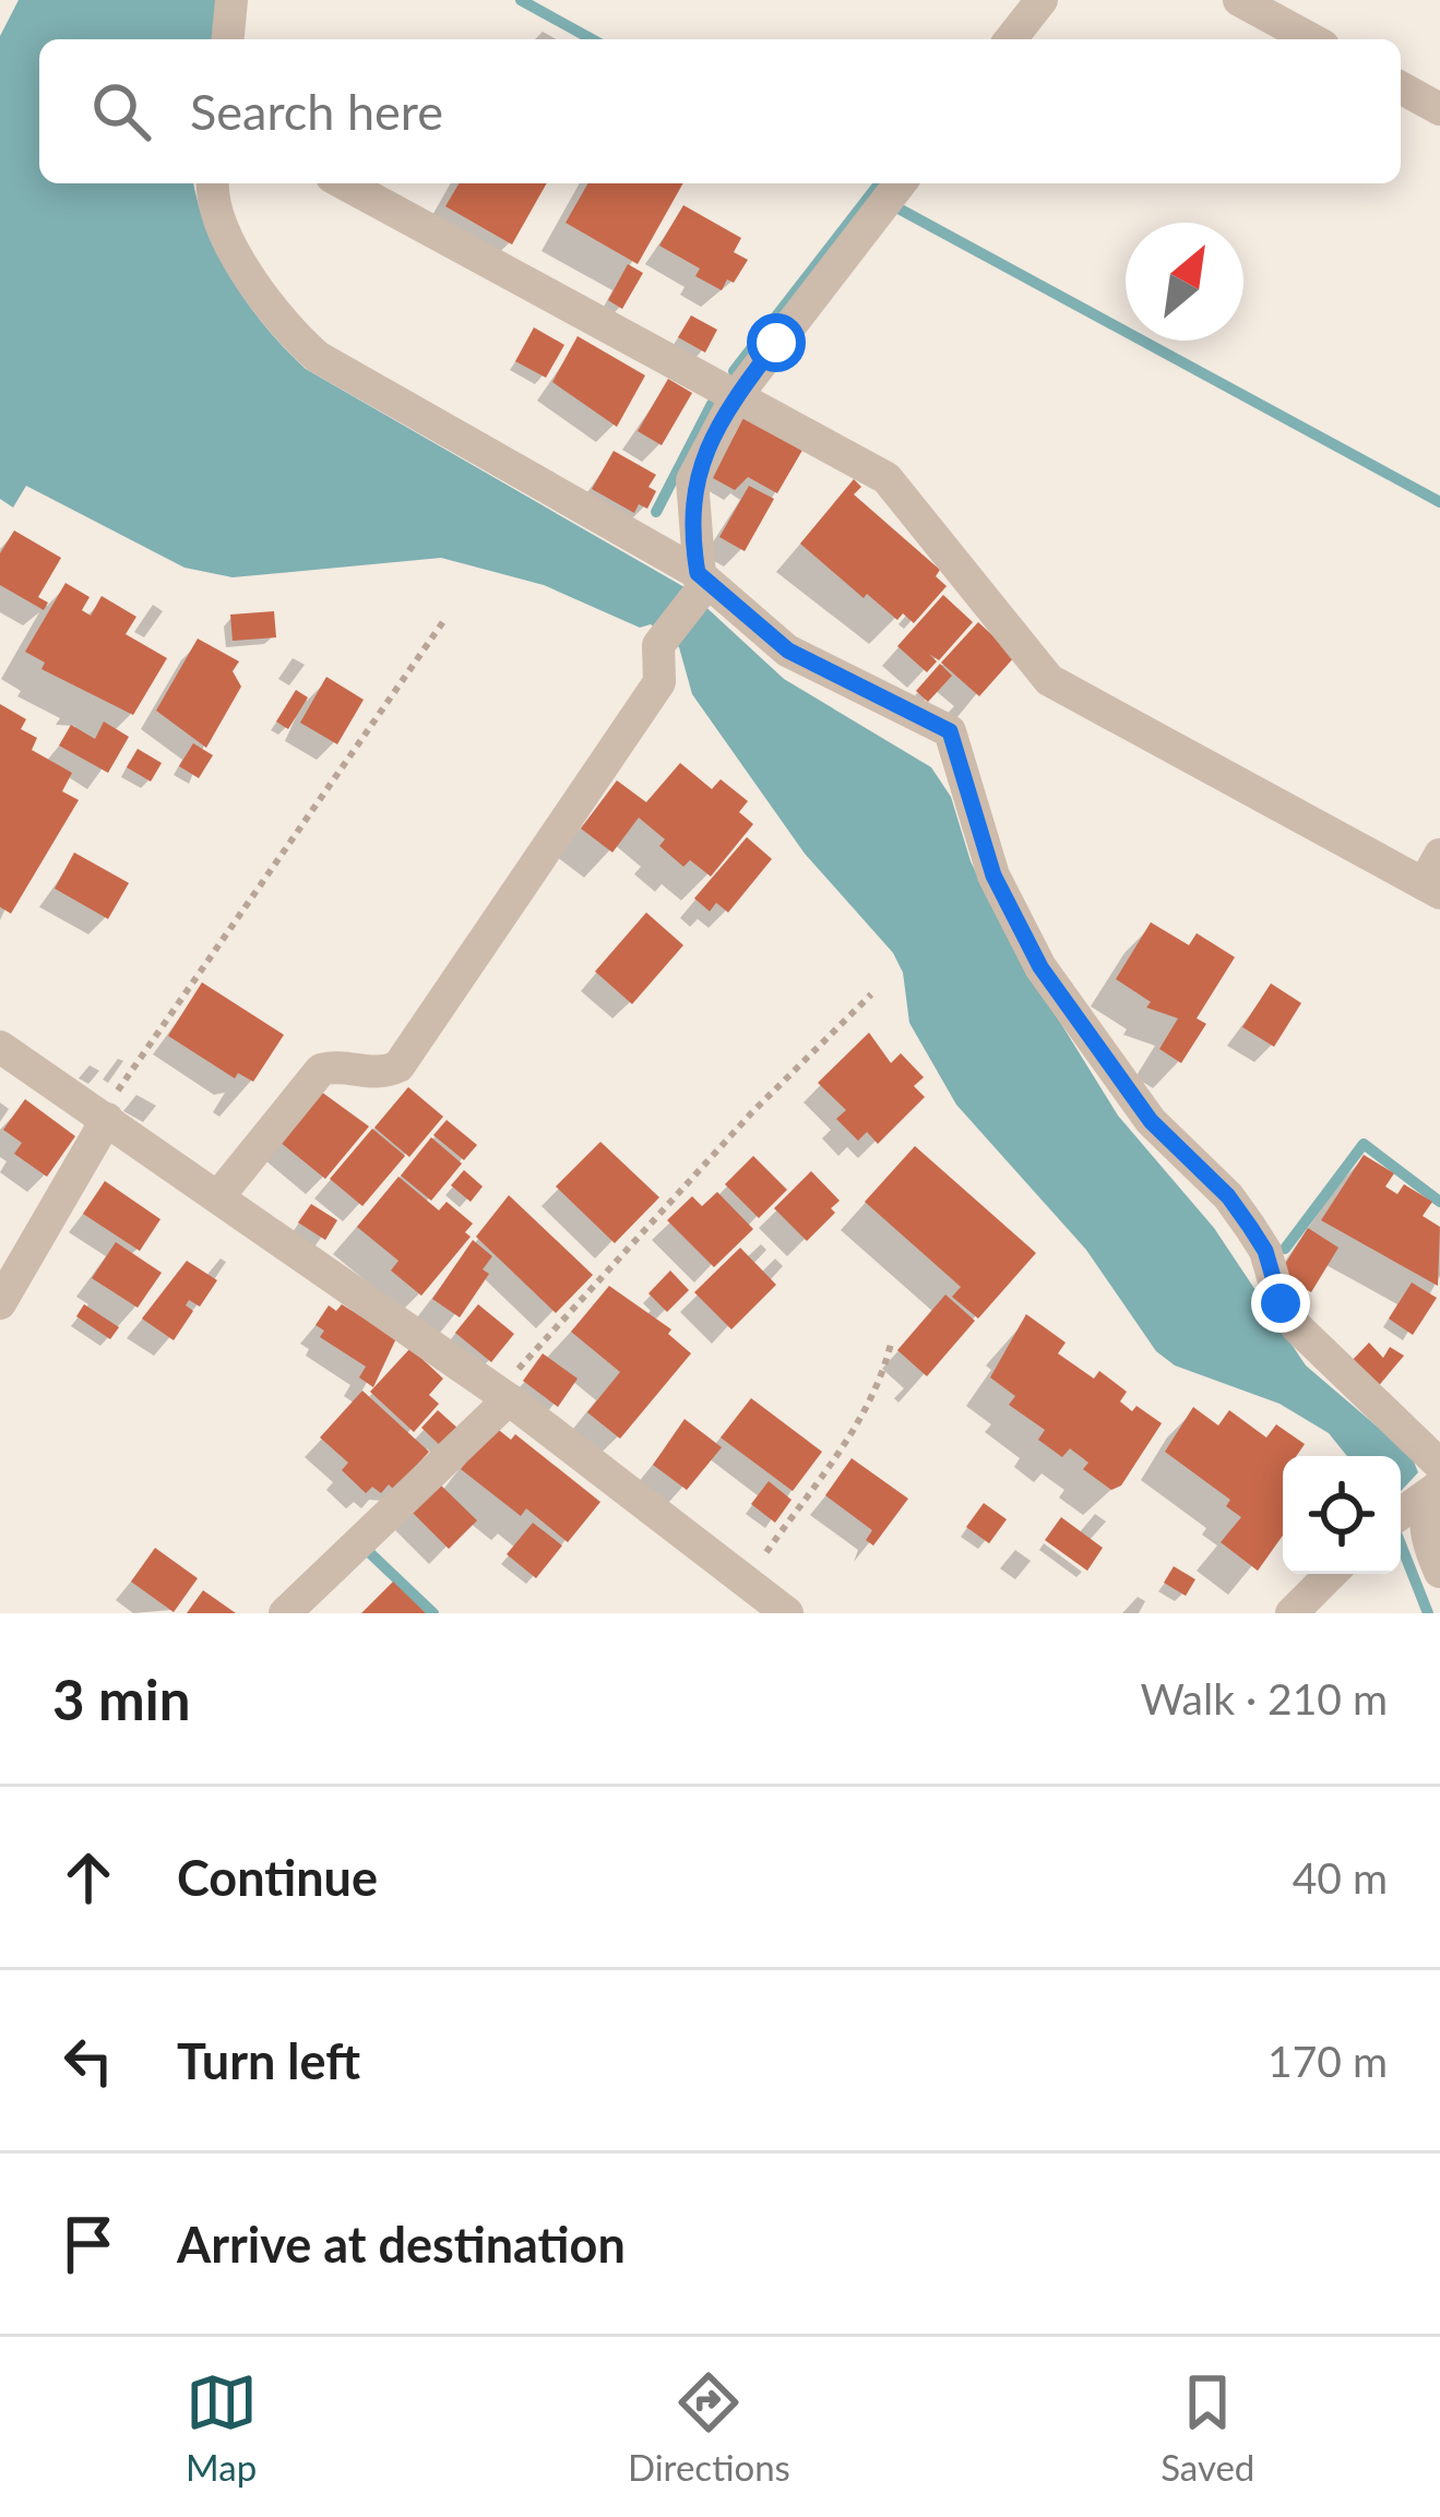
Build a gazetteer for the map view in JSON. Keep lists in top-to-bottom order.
{
  "north": "top right",
  "page": {
    "search": "Search here",
    "heading": ["3 min", "Walk · 210 m"],
    "list": [
      ["Continue", "40 m"],
      ["Turn left", "170 m"],
      "Arrive at destination"
    ],
    "nav": ["Map", "Directions", "Saved"]
  }
}
